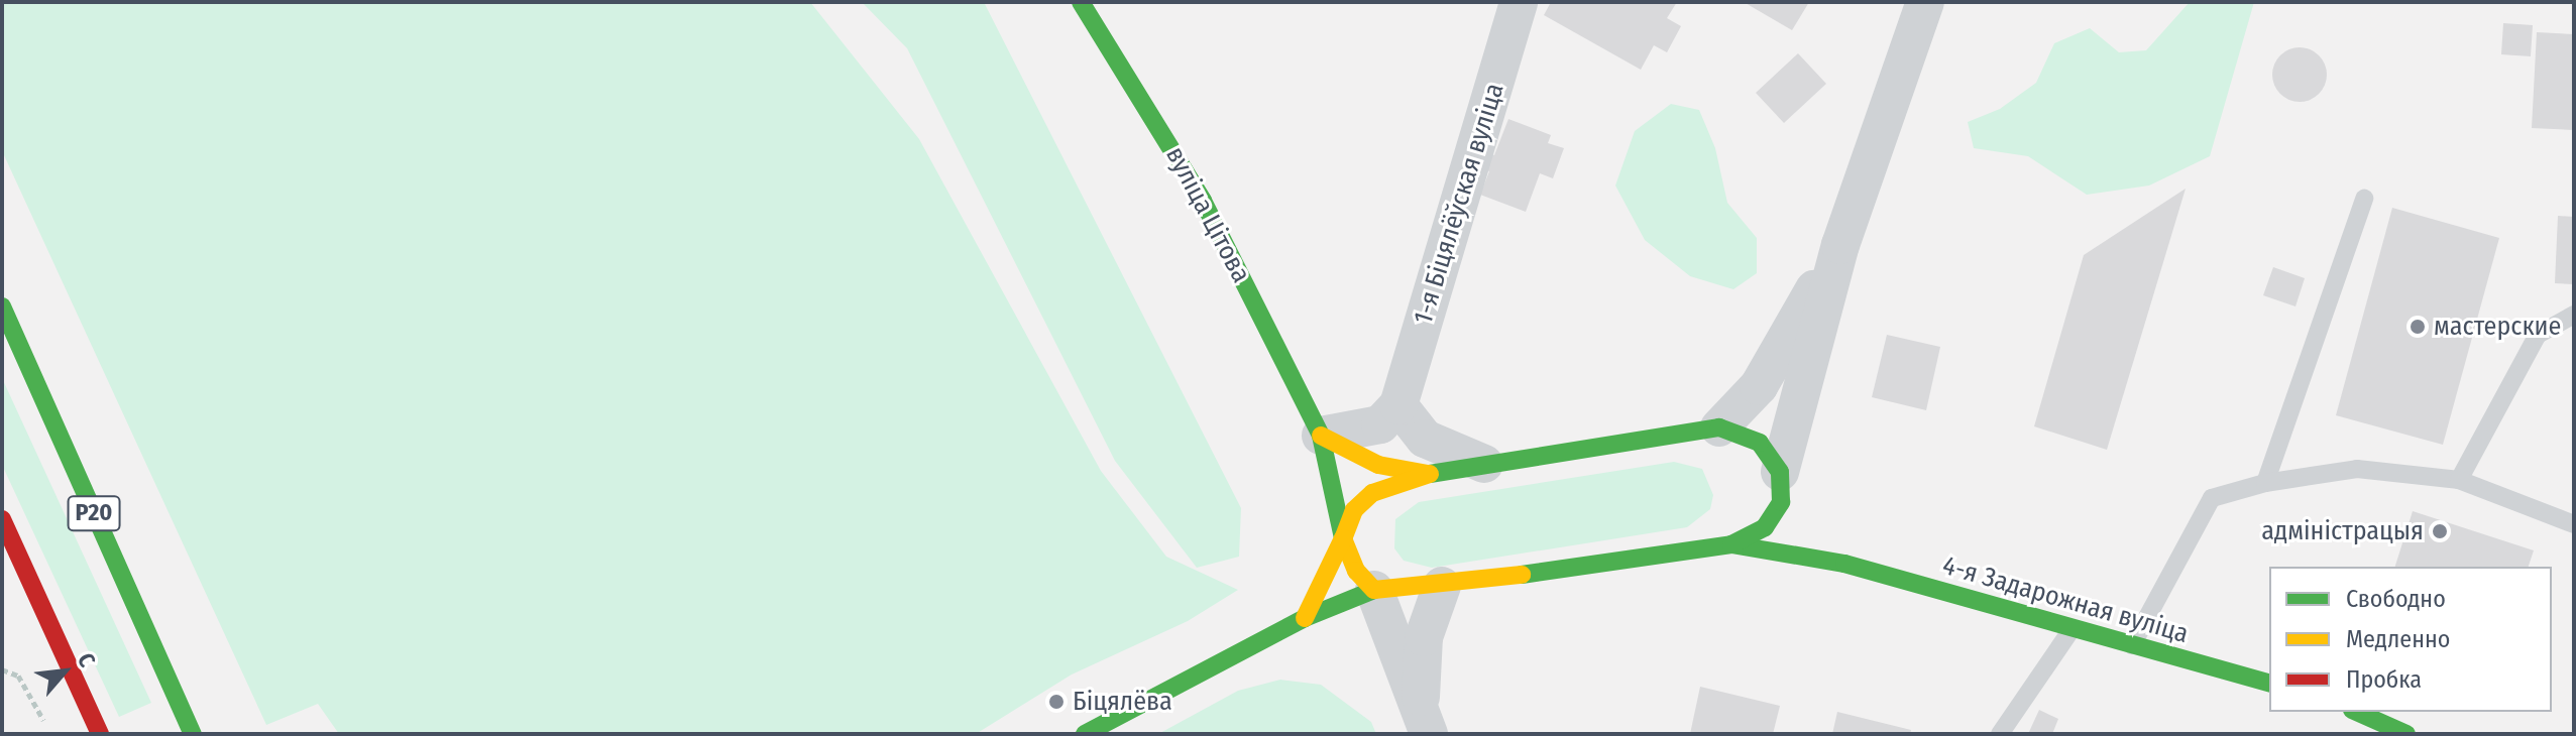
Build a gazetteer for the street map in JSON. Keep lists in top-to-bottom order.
{
  "streets": {
    "main road": ["вуліца Цітова", "Р20", "4-я Задарожная вуліца"],
    "street": ["1-я Біцялёўская вуліца"]
  },
  "places": ["мастерские", "адміністрацыя", "Біцялёва"],
  "legend": ["Свободно", "Медленно", "Пробка"],
  "north": "top right"
}
